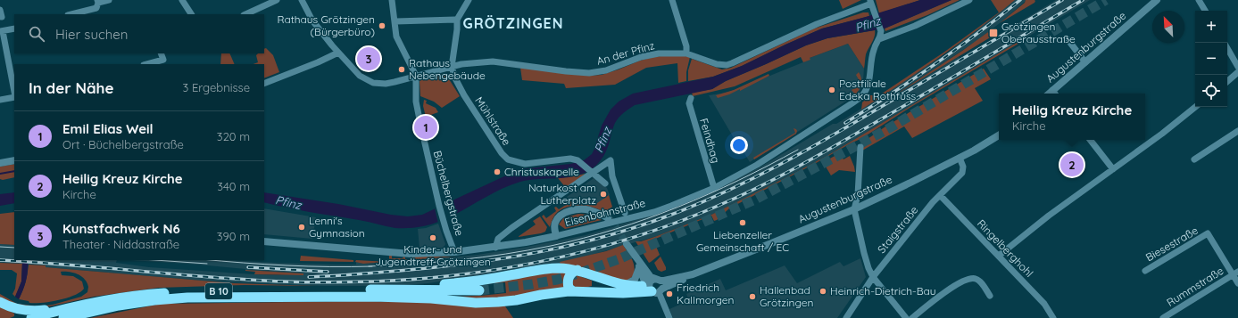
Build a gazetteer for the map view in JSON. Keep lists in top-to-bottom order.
{
  "streets": {
    "highway": ["B 10"],
    "street": [
      "Augustenburgstraße",
      "An der Pfinz",
      "Mühlstraße",
      "Feindhag",
      "Büchelbergstraße",
      "Eisenbahnstraße",
      "Staigstraße",
      "Biesestraße",
      "Ringelberghohl",
      "Rummstraße"
    ]
  },
  "crossings": [
    ["Augustenburgstraße", "Staigstraße"],
    ["An der Pfinz", "Mühlstraße"],
    ["An der Pfinz", "Büchelbergstraße"],
    ["An der Pfinz", "Eisenbahnstraße"],
    ["Feindhag", "Eisenbahnstraße"],
    ["Büchelbergstraße", "Eisenbahnstraße"],
    ["Staigstraße", "Ringelberghohl"],
    ["Biesestraße", "Rummstraße"]
  ],
  "districts": ["GRÖTZINGEN"],
  "water": ["Pfinz"],
  "places": {
    "other": [
      "Rathaus Grötzingen (Bürgerbüro)",
      "Rathaus Nebengebäude",
      "Postfiliale Edeka Rothfuss",
      "Christuskapelle",
      "Naturkost am Lutherplatz",
      "Liebenzeller Gemeinschaft / EC",
      "Lenni's Gymnasion",
      "Kinder- und Jugendtreff Grötzingen",
      "Heinrich-Dietrich-Bau",
      "Friedrich Kallmorgen",
      "Hallenbad Grötzingen"
    ],
    "transit": ["Grötzingen Oberausstraße"]
  },
  "north": "top left",
  "page": {
    "map_buttons": ["+", "−"],
    "search": "Hier suchen",
    "pins": ["3", "1", "2"],
    "heading": ["In der Nähe", "3 Ergebnisse"],
    "popup": ["Heilig Kreuz Kirche", "Kirche"],
    "list": [
      {
        "mark": "1",
        "name": "Emil Elias Weil",
        "note": "Ort · Büchelbergstraße",
        "value": "320 m"
      },
      {
        "mark": "2",
        "name": "Heilig Kreuz Kirche",
        "note": "Kirche",
        "value": "340 m"
      },
      {
        "mark": "3",
        "name": "Kunstfachwerk N6",
        "note": "Theater · Niddastraße",
        "value": "390 m"
      }
    ]
  }
}
